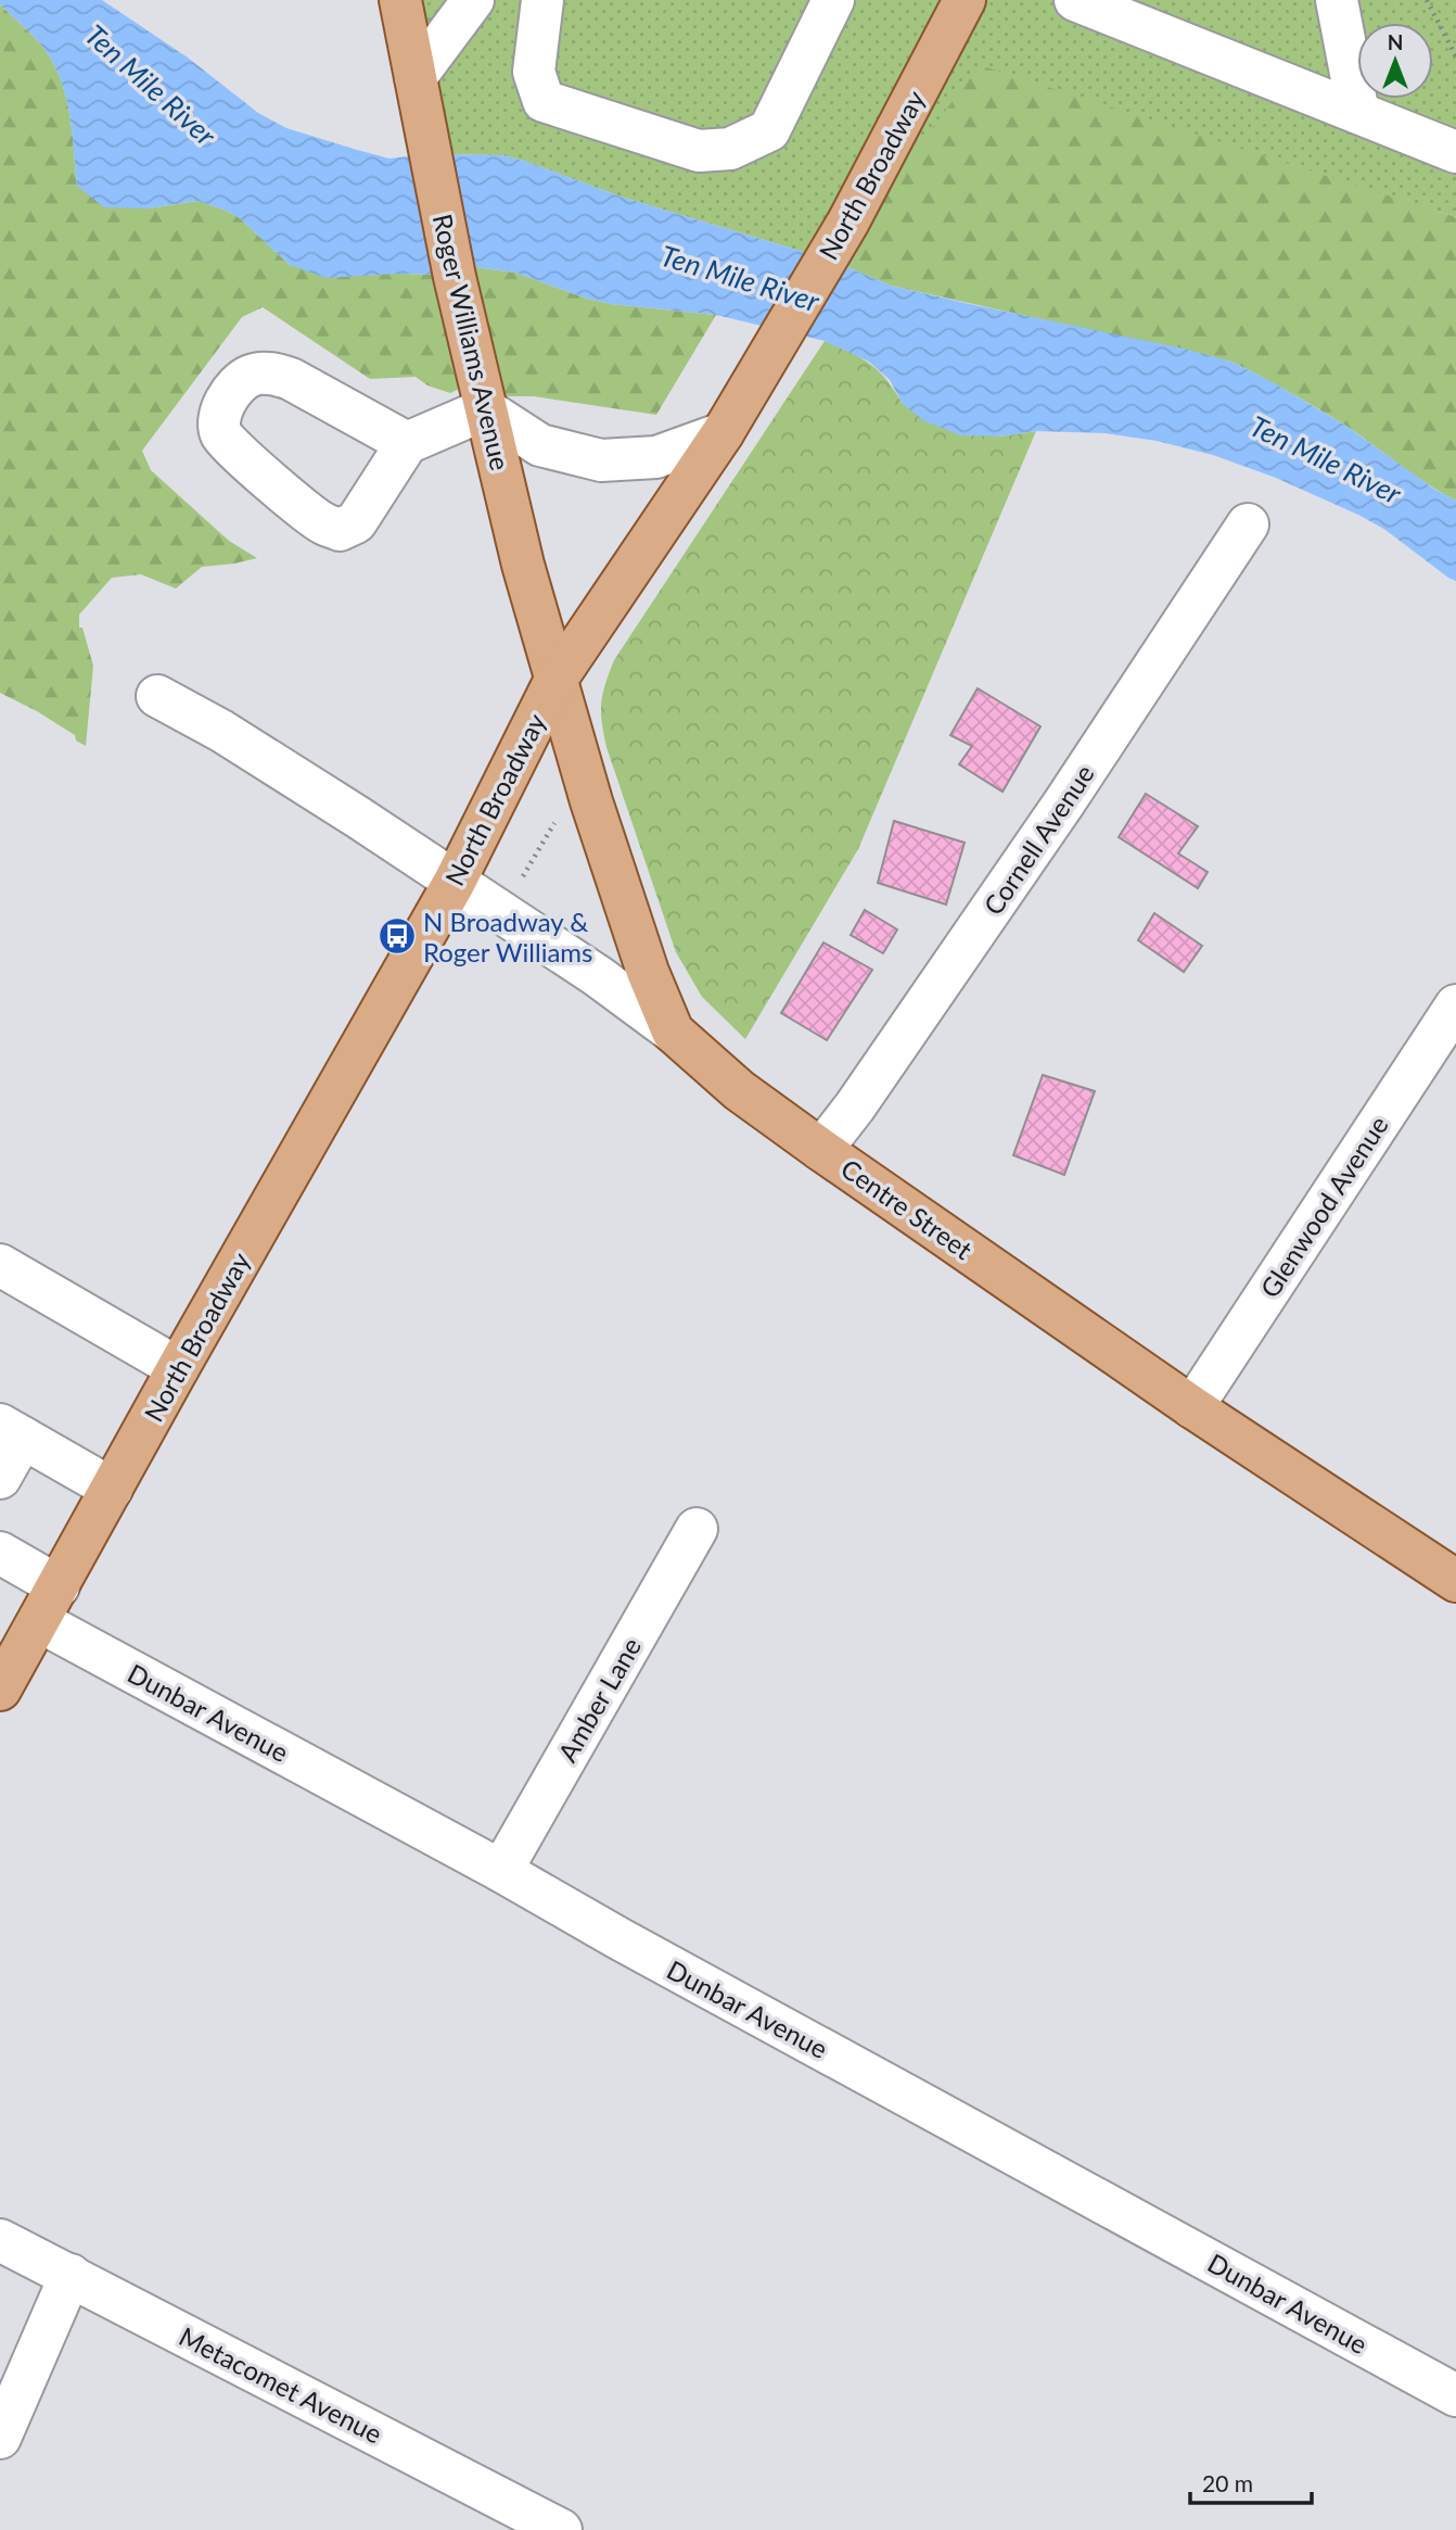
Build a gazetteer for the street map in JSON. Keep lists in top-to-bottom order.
{
  "streets": {
    "main road": ["North Broadway", "Roger Williams Avenue", "Centre Street"],
    "street": [
      "Cornell Avenue",
      "Glenwood Avenue",
      "Amber Lane",
      "Dunbar Avenue",
      "Metacomet Avenue"
    ]
  },
  "crossings": [
    ["North Broadway", "Roger Williams Avenue"],
    ["North Broadway", "Centre Street"],
    ["North Broadway", "Dunbar Avenue"],
    ["Roger Williams Avenue", "Centre Street"],
    ["Cornell Avenue", "Centre Street"],
    ["Glenwood Avenue", "Centre Street"],
    ["Amber Lane", "Dunbar Avenue"]
  ],
  "water": ["Ten Mile River"],
  "places": {
    "bus stop": ["N Broadway & Roger Williams"]
  },
  "scale_bar": "20 m",
  "north": "top"
}
